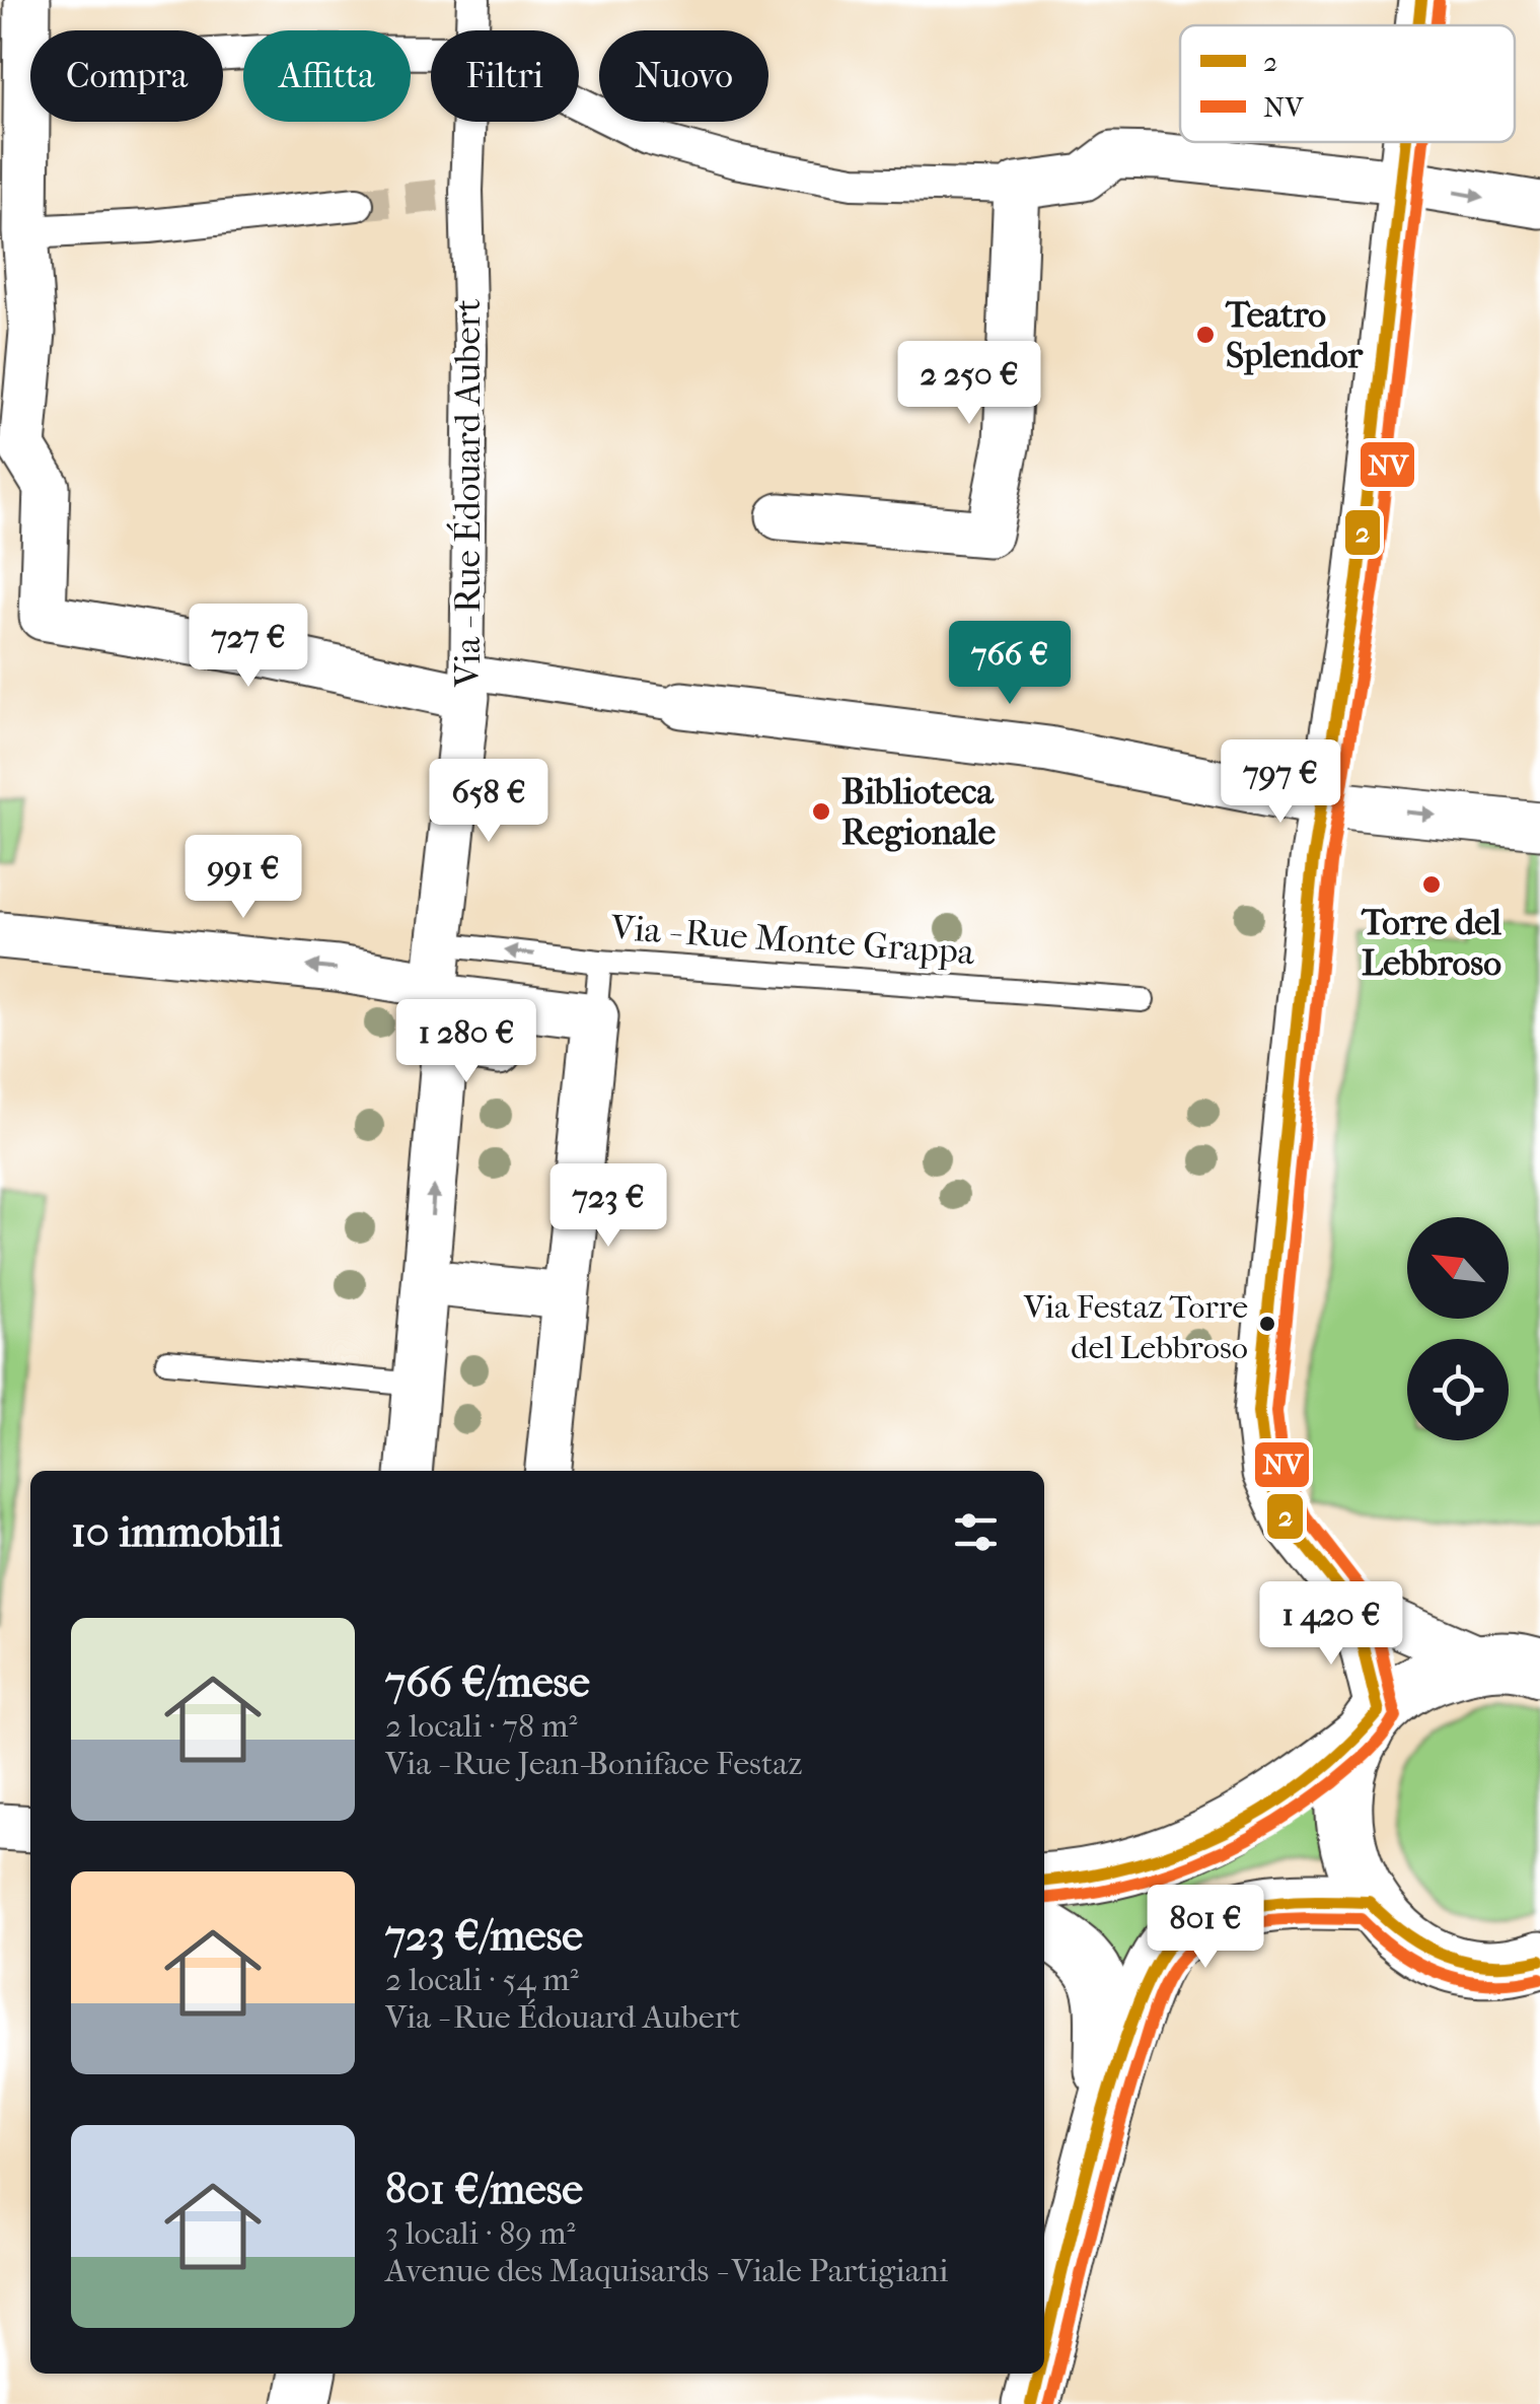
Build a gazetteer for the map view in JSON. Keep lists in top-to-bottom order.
{
  "streets": {
    "street": ["Via - Rue Édouard Aubert"],
    "lane": ["Via - Rue Monte Grappa"]
  },
  "crossings": [
    ["Via - Rue Édouard Aubert", "Via - Rue Monte Grappa"]
  ],
  "places": [
    "Teatro Splendor",
    "Biblioteca Regionale",
    "Torre del Lebbroso",
    "Via Festaz Torre del Lebbroso"
  ],
  "lines": ["transit line 2", "transit line NV"],
  "legend": ["2", "NV"],
  "north": "top left",
  "page": {
    "chip": [
      "Compra",
      "Affitta",
      "Filtri",
      "Nuovo"
    ],
    "price": [
      "2 250 €",
      "727 €",
      "766 €",
      "797 €",
      "658 €",
      "991 €",
      "1 280 €",
      "723 €",
      "1 420 €",
      "801 €"
    ],
    "heading": "10 immobili",
    "list": [
      {
        "name": "766 €/mese",
        "note": "2 locali · 78 m² · Via - Rue Jean-Boniface Festaz"
      },
      {
        "name": "723 €/mese",
        "note": "2 locali · 54 m² · Via - Rue Édouard Aubert"
      },
      {
        "name": "801 €/mese",
        "note": "3 locali · 89 m² · Avenue des Maquisards - Viale Partigiani"
      }
    ]
  }
}
